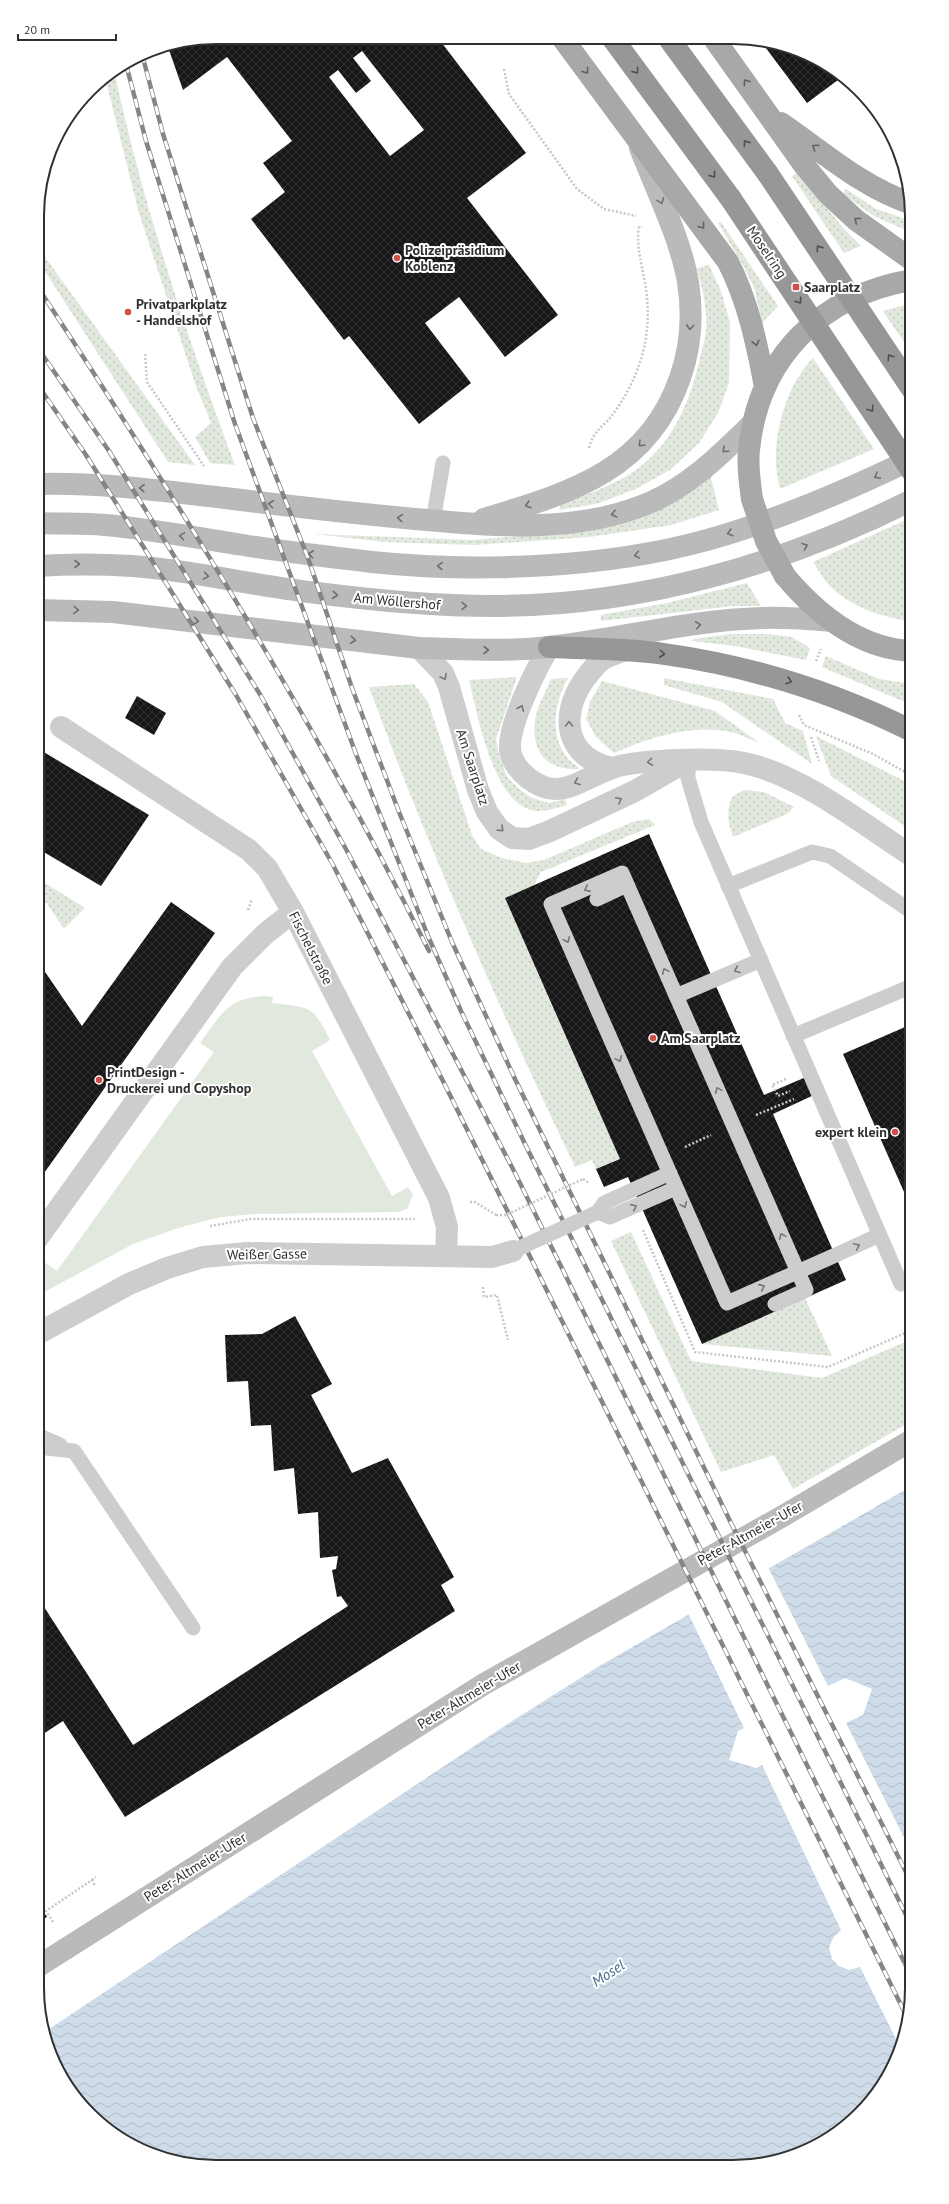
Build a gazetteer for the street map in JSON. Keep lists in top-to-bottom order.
{
  "streets": {
    "highway": ["Moselring"],
    "street": [
      "Am Wöllershof",
      "Am Saarplatz",
      "Fischelstraße",
      "Weißer Gasse",
      "Peter-Altmeier-Ufer"
    ]
  },
  "crossings": [
    ["Fischelstraße", "Weißer Gasse"]
  ],
  "water": ["Mosel"],
  "places": {
    "other": [
      "Polizeipräsidium Koblenz",
      "Privatparkplatz - Handelshof",
      "Am Saarplatz",
      "PrintDesign - Druckerei und Copyshop",
      "expert klein"
    ],
    "transit": ["Saarplatz"]
  },
  "scale_bar": "20 m"
}
